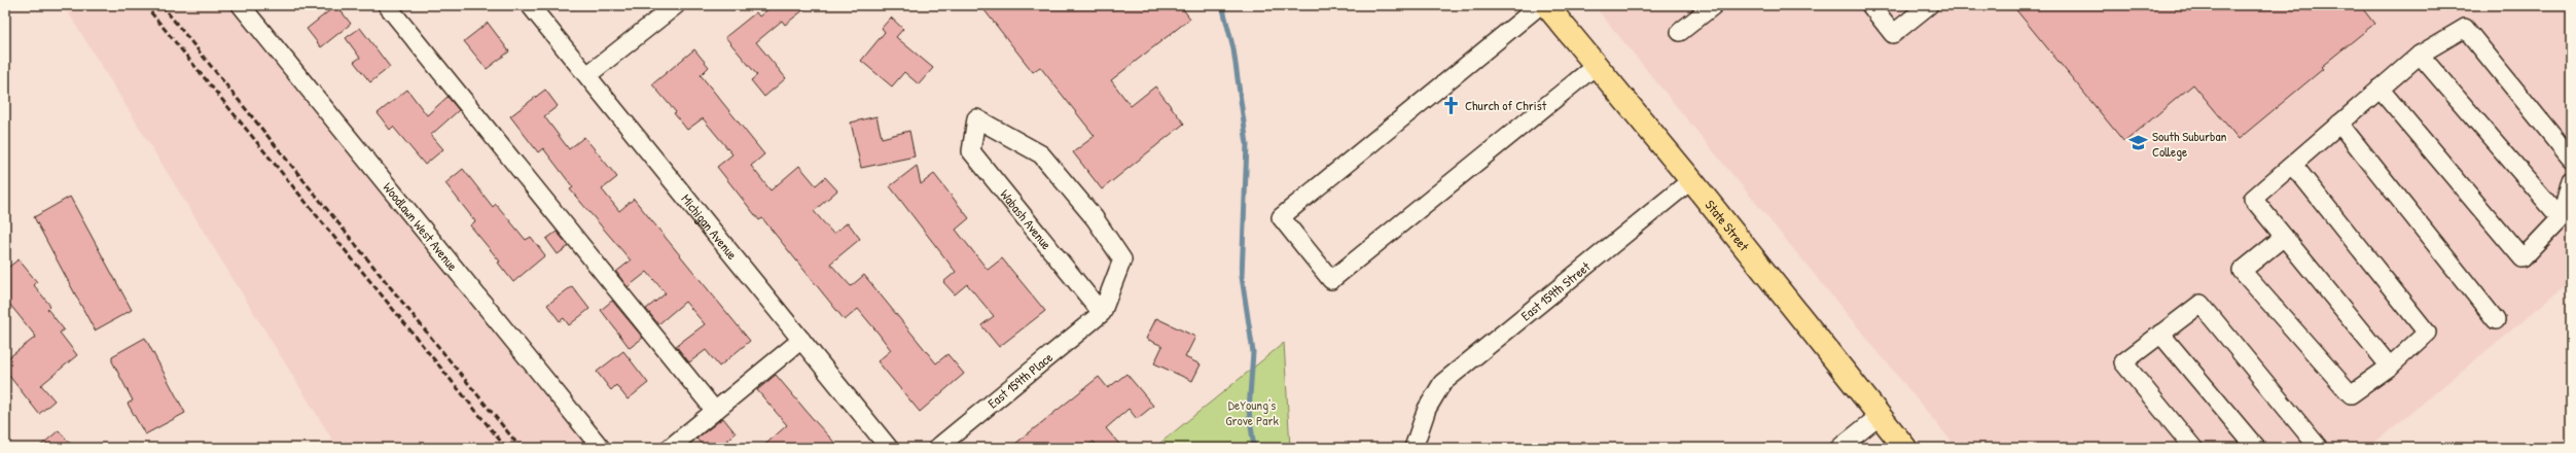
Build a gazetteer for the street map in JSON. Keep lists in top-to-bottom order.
{
  "streets": {
    "main road": ["State Street"],
    "street": [
      "Wabash Avenue",
      "Woodlawn West Avenue",
      "Michigan Avenue",
      "East 159th Street",
      "East 159th Place"
    ]
  },
  "crossings": [
    ["Wabash Avenue", "East 159th Place"],
    ["State Street", "East 159th Street"]
  ],
  "parks": ["DeYoung's Grove Park"],
  "places": {
    "church": ["Church of Christ"],
    "school or university": ["South Suburban College"]
  }
}
